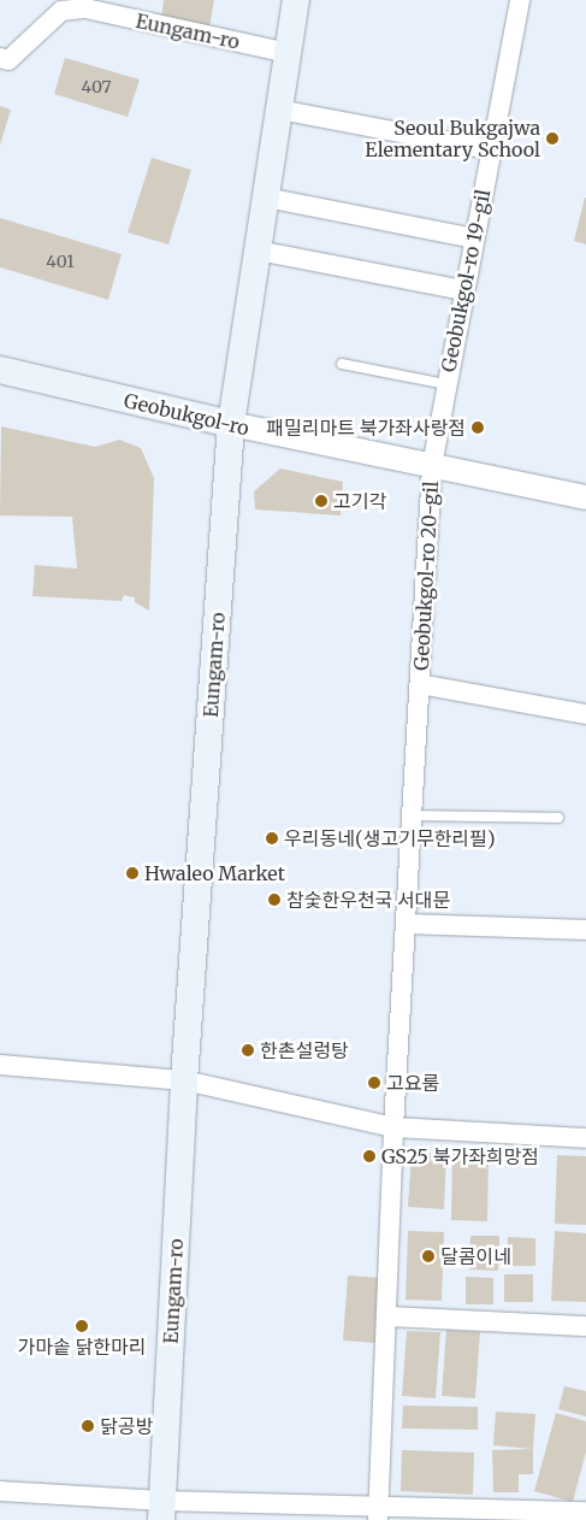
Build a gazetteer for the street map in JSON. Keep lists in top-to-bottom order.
{
  "streets": {
    "main road": ["Eungam-ro", "Geobukgol-ro"],
    "street": ["Geobukgol-ro 19-gil", "Geobukgol-ro 20-gil"]
  },
  "crossings": [
    ["Eungam-ro", "Geobukgol-ro"],
    ["Geobukgol-ro 19-gil", "Geobukgol-ro"],
    ["Geobukgol-ro 19-gil", "Geobukgol-ro 20-gil"],
    ["Geobukgol-ro", "Geobukgol-ro 20-gil"]
  ],
  "places": [
    "Seoul Bukgajwa Elementary School",
    "패밀리마트 북가좌사랑점",
    "고기각",
    "우리동네(생고기무한리필)",
    "Hwaleo Market",
    "참숯한우천국 서대문",
    "한촌설렁탕",
    "고요룸",
    "GS25 북가좌희망점",
    "달콤이네",
    "가마솥 닭한마리",
    "닭공방"
  ],
  "house_numbers": ["407", "401"]
}
